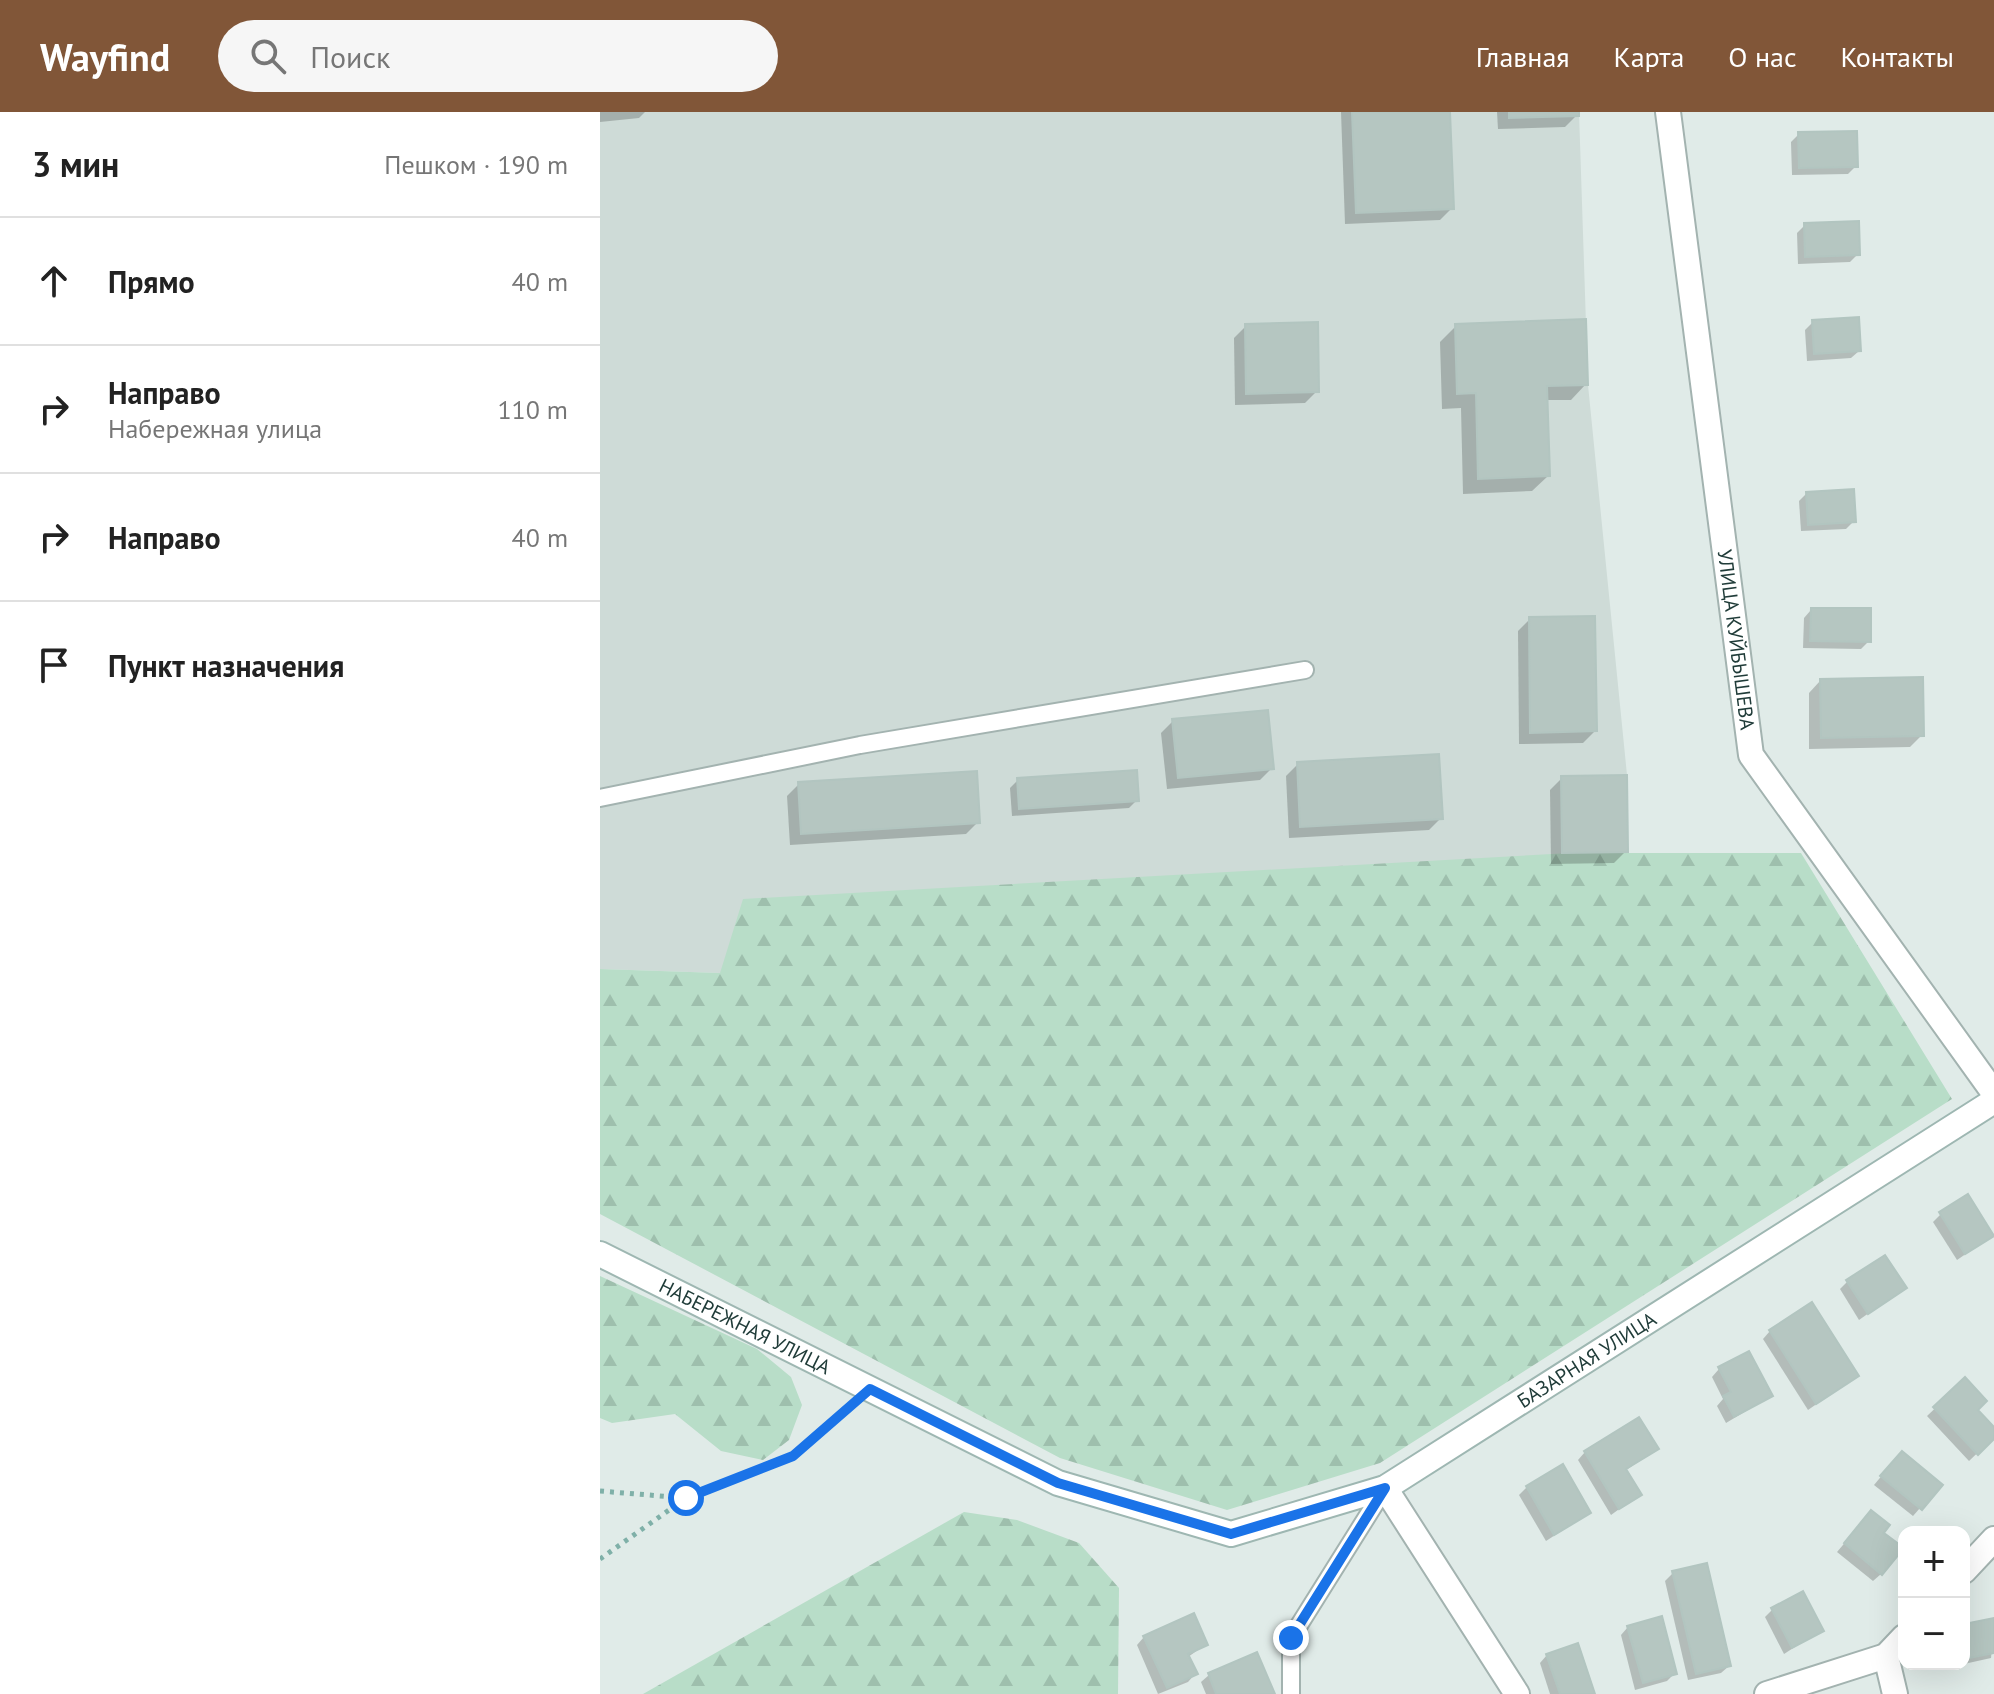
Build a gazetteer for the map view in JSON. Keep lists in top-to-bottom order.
{
  "streets": {
    "main road": ["УЛИЦА КУЙБЫШЕВА", "НАБЕРЕЖНАЯ УЛИЦА", "БАЗАРНАЯ УЛИЦА"]
  },
  "crossings": [
    ["НАБЕРЕЖНАЯ УЛИЦА", "БАЗАРНАЯ УЛИЦА"]
  ],
  "page": {
    "header": "Wayfind",
    "search": "Поиск",
    "nav": [
      "Главная",
      "Карта",
      "О нас",
      "Контакты"
    ],
    "heading": ["3 мин", "Пешком · 190 m"],
    "list": [
      ["Прямо", "40 m"],
      ["Направо", "Набережная улица", "110 m"],
      ["Направо", "40 m"],
      "Пункт назначения"
    ],
    "map_buttons": ["+", "−"]
  }
}
